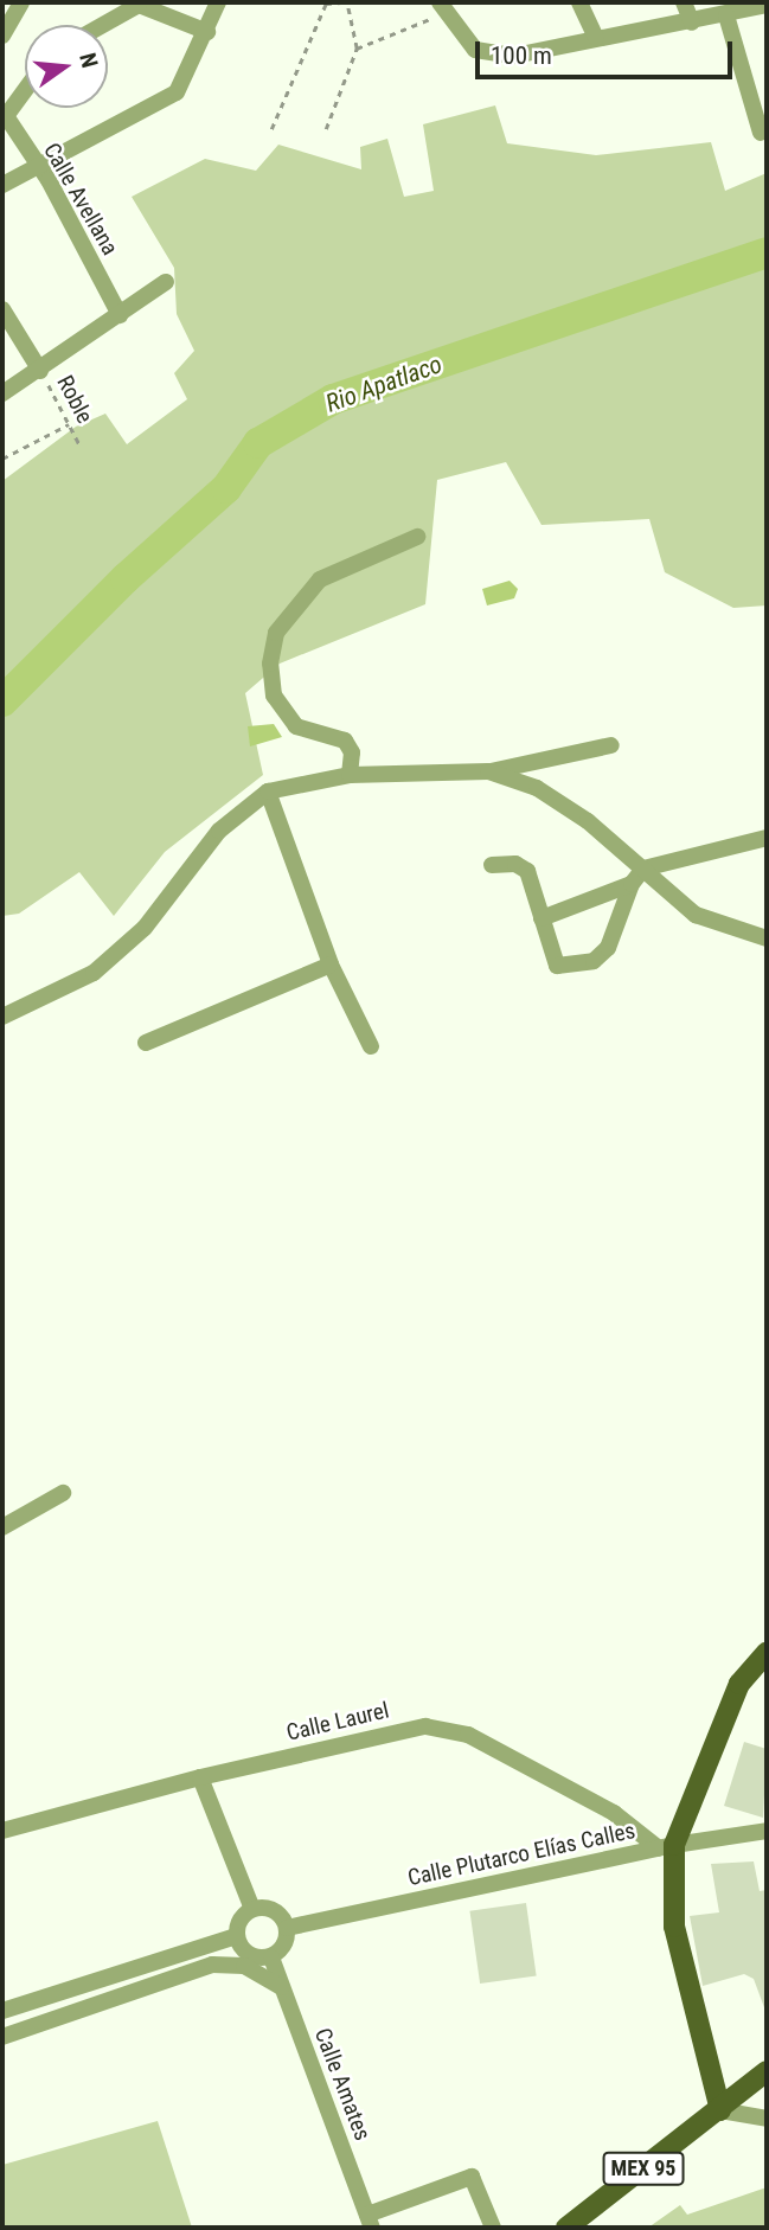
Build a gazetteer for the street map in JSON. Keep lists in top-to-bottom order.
{
  "streets": {
    "main road": ["MEX 95"],
    "street": [
      "Calle Avellana",
      "Calle Laurel",
      "Calle Plutarco Elías Calles",
      "Calle Amates"
    ],
    "path": ["Roble"]
  },
  "crossings": [
    ["Calle Laurel", "Calle Plutarco Elías Calles"],
    ["Calle Plutarco Elías Calles", "Calle Amates"]
  ],
  "water": ["Rio Apatlaco"],
  "scale_bar": "100 m",
  "north": "right"
}
